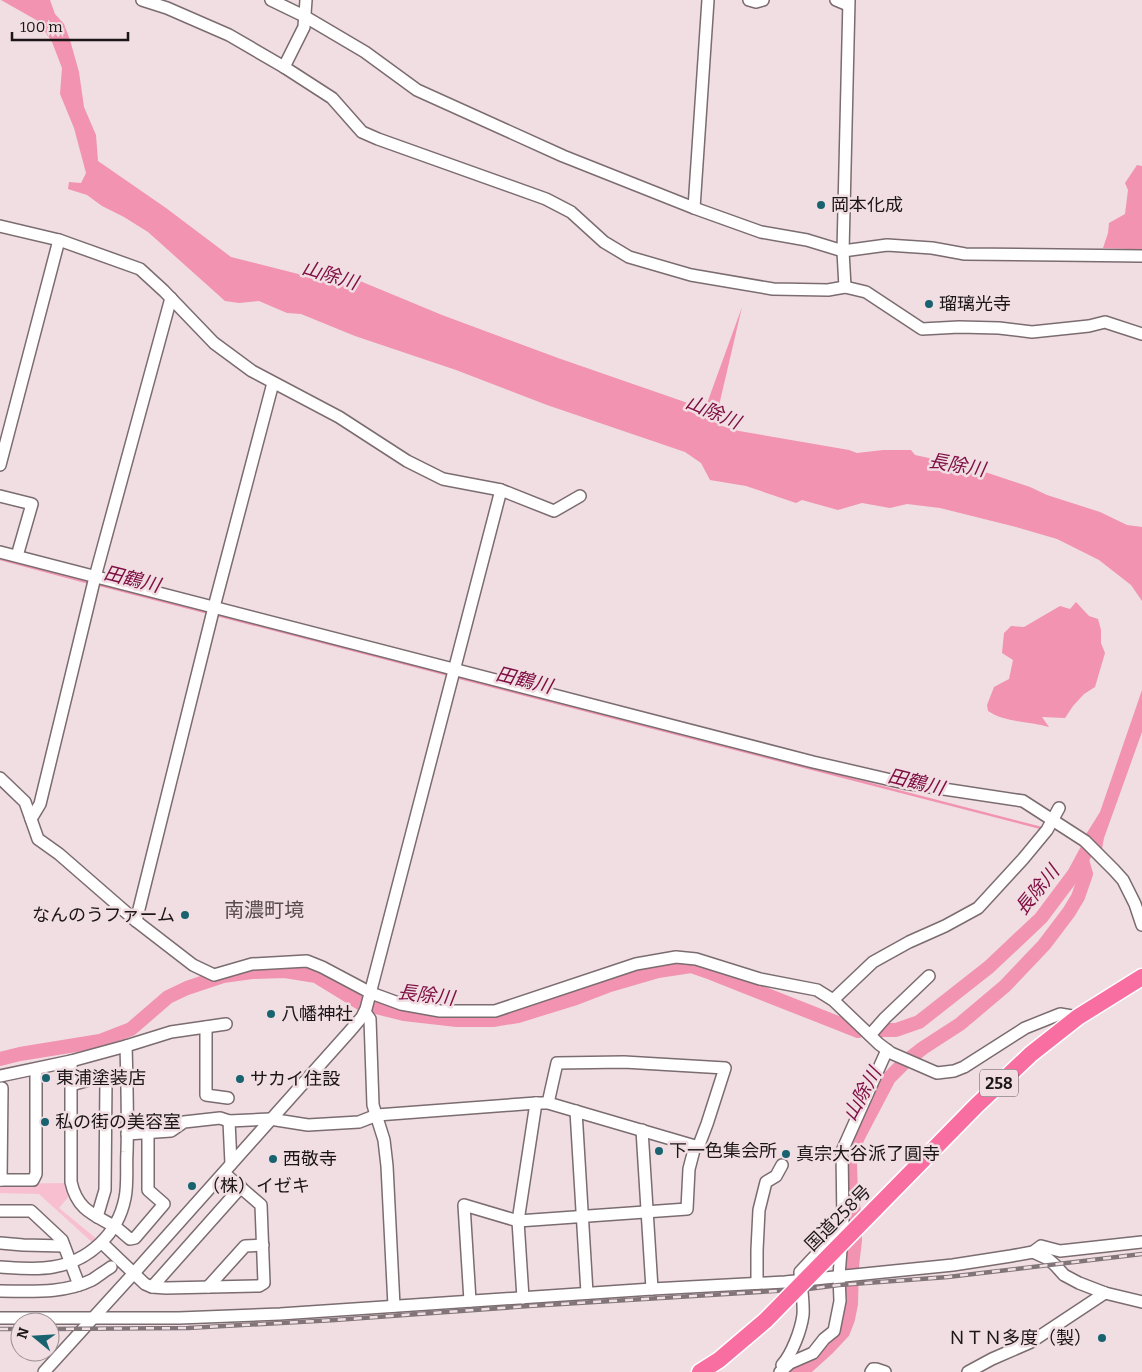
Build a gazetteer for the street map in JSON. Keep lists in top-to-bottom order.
{
  "streets": {
    "highway": ["258", "国道258号"]
  },
  "districts": ["南濃町境"],
  "water": ["山除川", "長除川", "田鶴川"],
  "places": [
    "岡本化成",
    "瑠璃光寺",
    "なんのうファーム",
    "八幡神社",
    "東浦塗装店",
    "サカイ住設",
    "私の街の美容室",
    "下一色集会所",
    "真宗大谷派了圓寺",
    "西敬寺",
    "（株）イゼキ",
    "ＮＴＮ多度（製）"
  ],
  "scale_bar": "100 m",
  "north": "left"
}
